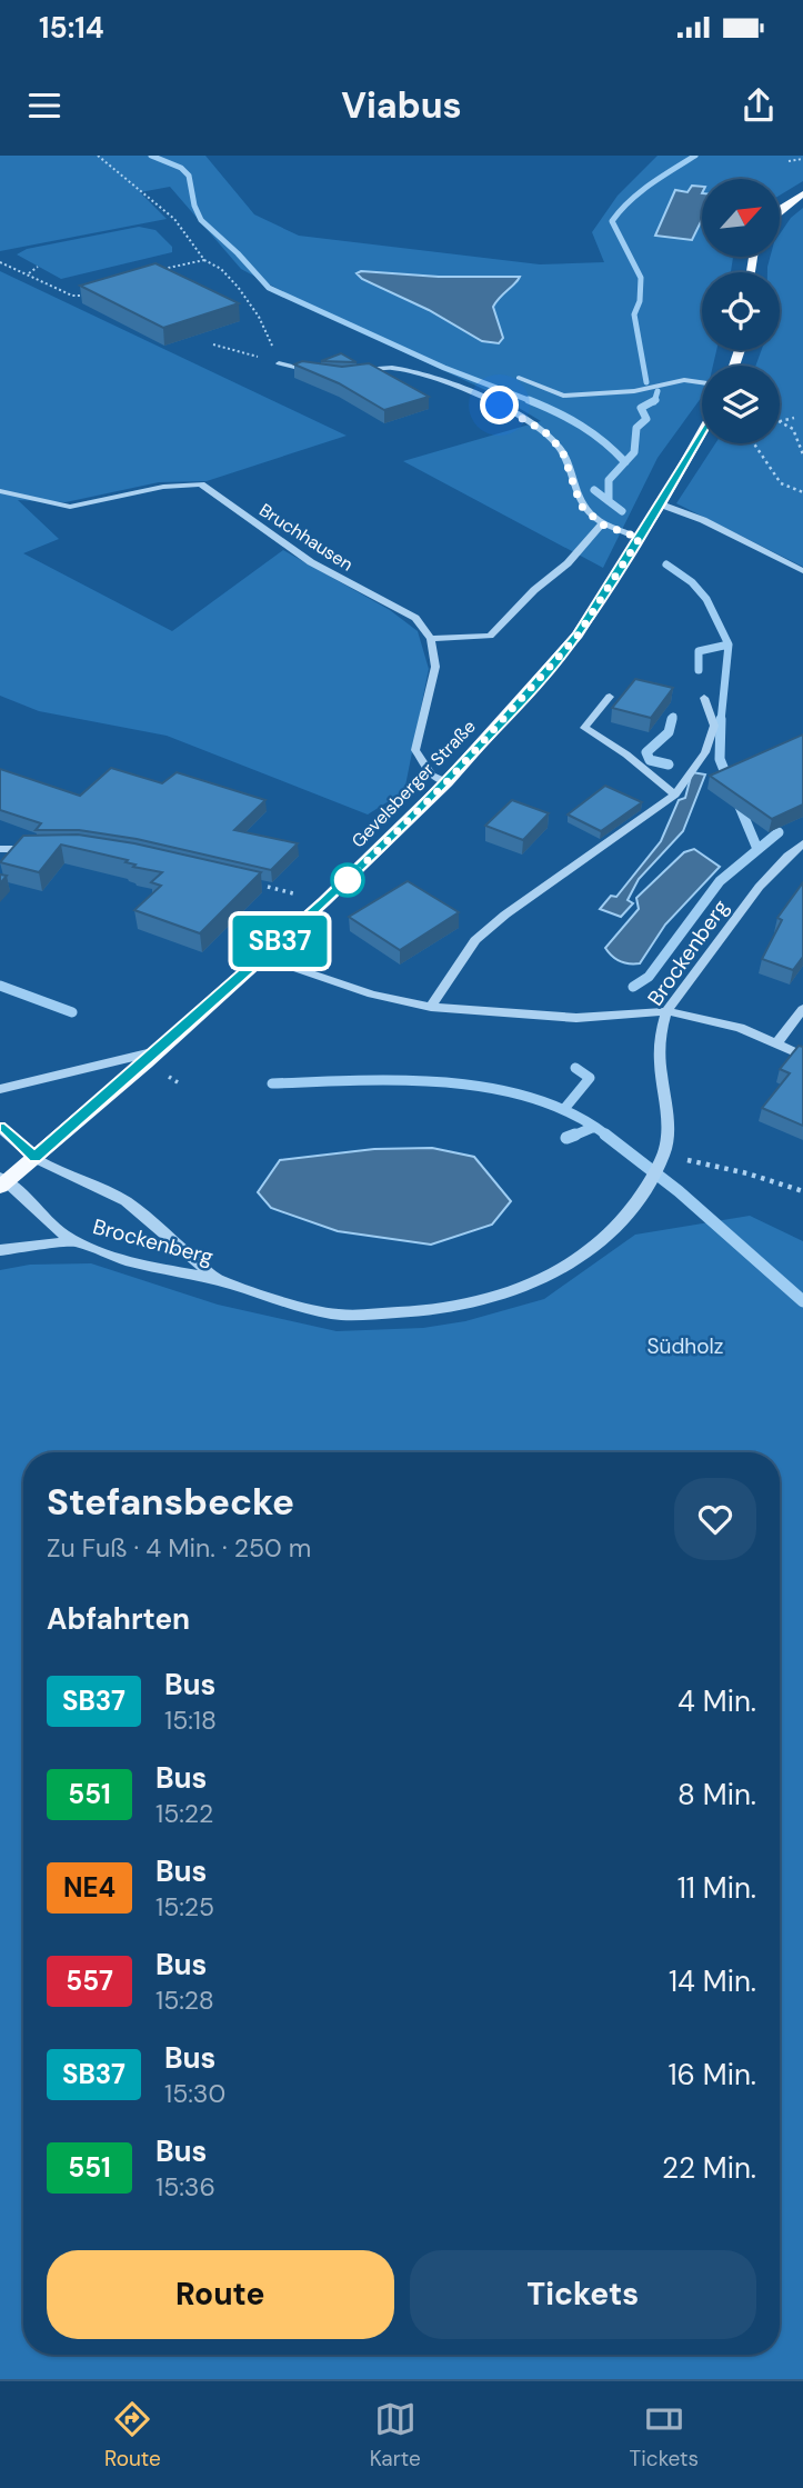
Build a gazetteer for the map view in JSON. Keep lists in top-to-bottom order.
{
  "streets": {
    "main road": ["Gevelsberger Straße"],
    "street": ["Bruchhausen", "Brockenberg"]
  },
  "crossings": [
    ["Gevelsberger Straße", "Brockenberg"]
  ],
  "parks": ["Südholz"],
  "lines": ["bus line SB37"],
  "north": "top right",
  "page": {
    "status": "15:14",
    "header": "Viabus",
    "on_map": "SB37",
    "heading": [
      ["Stefansbecke", "Zu Fuß · 4 Min. · 250 m"],
      "Abfahrten"
    ],
    "list": [
      {
        "mark": "SB37",
        "name": "Bus",
        "note": "15:18",
        "value": "4 Min."
      },
      {
        "mark": "551",
        "name": "Bus",
        "note": "15:22",
        "value": "8 Min."
      },
      {
        "mark": "NE4",
        "name": "Bus",
        "note": "15:25",
        "value": "11 Min."
      },
      {
        "mark": "557",
        "name": "Bus",
        "note": "15:28",
        "value": "14 Min."
      },
      {
        "mark": "SB37",
        "name": "Bus",
        "note": "15:30",
        "value": "16 Min."
      },
      {
        "mark": "551",
        "name": "Bus",
        "note": "15:36",
        "value": "22 Min."
      }
    ],
    "buttons": ["Route", "Tickets"],
    "tabs": ["Route", "Karte", "Tickets"]
  }
}
